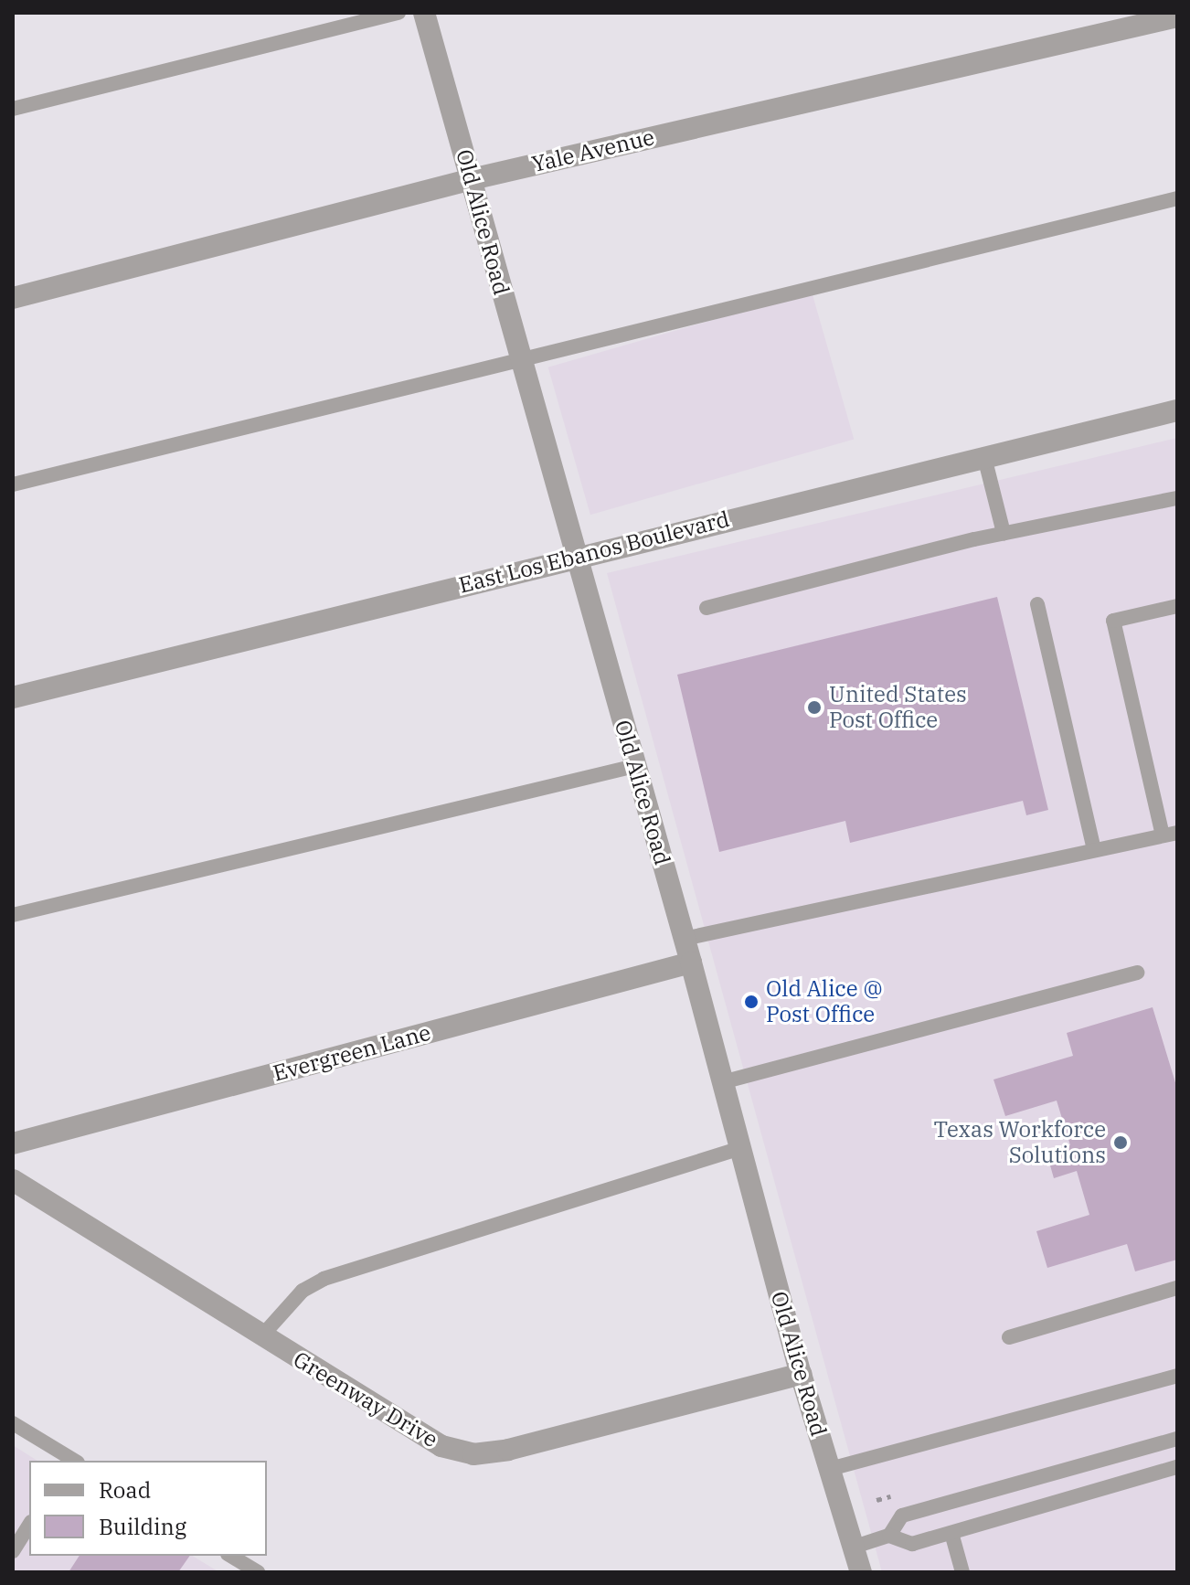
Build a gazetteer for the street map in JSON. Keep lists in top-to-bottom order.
{
  "streets": {
    "street": [
      "Yale Avenue",
      "Old Alice Road",
      "East Los Ebanos Boulevard",
      "Evergreen Lane",
      "Greenway Drive"
    ]
  },
  "crossings": [
    ["Yale Avenue", "Old Alice Road"],
    ["Old Alice Road", "East Los Ebanos Boulevard"],
    ["Old Alice Road", "Evergreen Lane"],
    ["Old Alice Road", "Greenway Drive"]
  ],
  "places": ["United States Post Office", "Old Alice @ Post Office", "Texas Workforce Solutions"],
  "legend": ["Road", "Building"]
}
